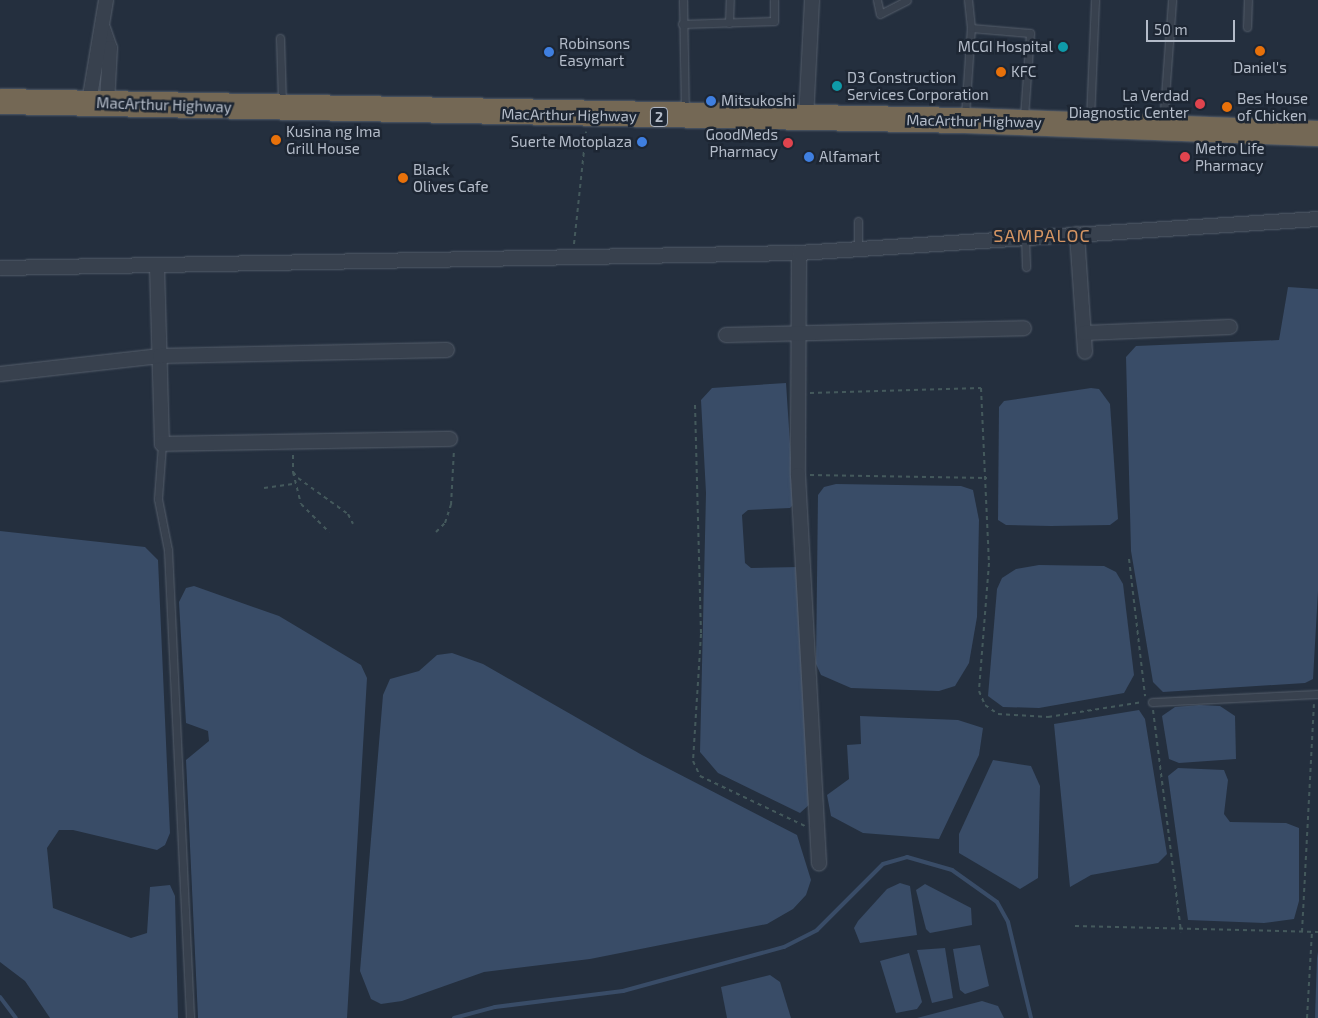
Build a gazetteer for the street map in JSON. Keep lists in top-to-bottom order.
{
  "streets": {
    "highway": ["MacArthur Highway", "2"]
  },
  "districts": ["SAMPALOC"],
  "places": [
    "MCGI Hospital",
    "Daniel's",
    "Robinsons Easymart",
    "KFC",
    "D3 Construction Services Corporation",
    "Mitsukoshi",
    "La Verdad Diagnostic Center",
    "Bes House of Chicken",
    "Kusina ng Ima Grill House",
    "Suerte Motoplaza",
    "GoodMeds Pharmacy",
    "Alfamart",
    "Metro Life Pharmacy",
    "Black Olives Cafe"
  ],
  "scale_bar": "50 m"
}
